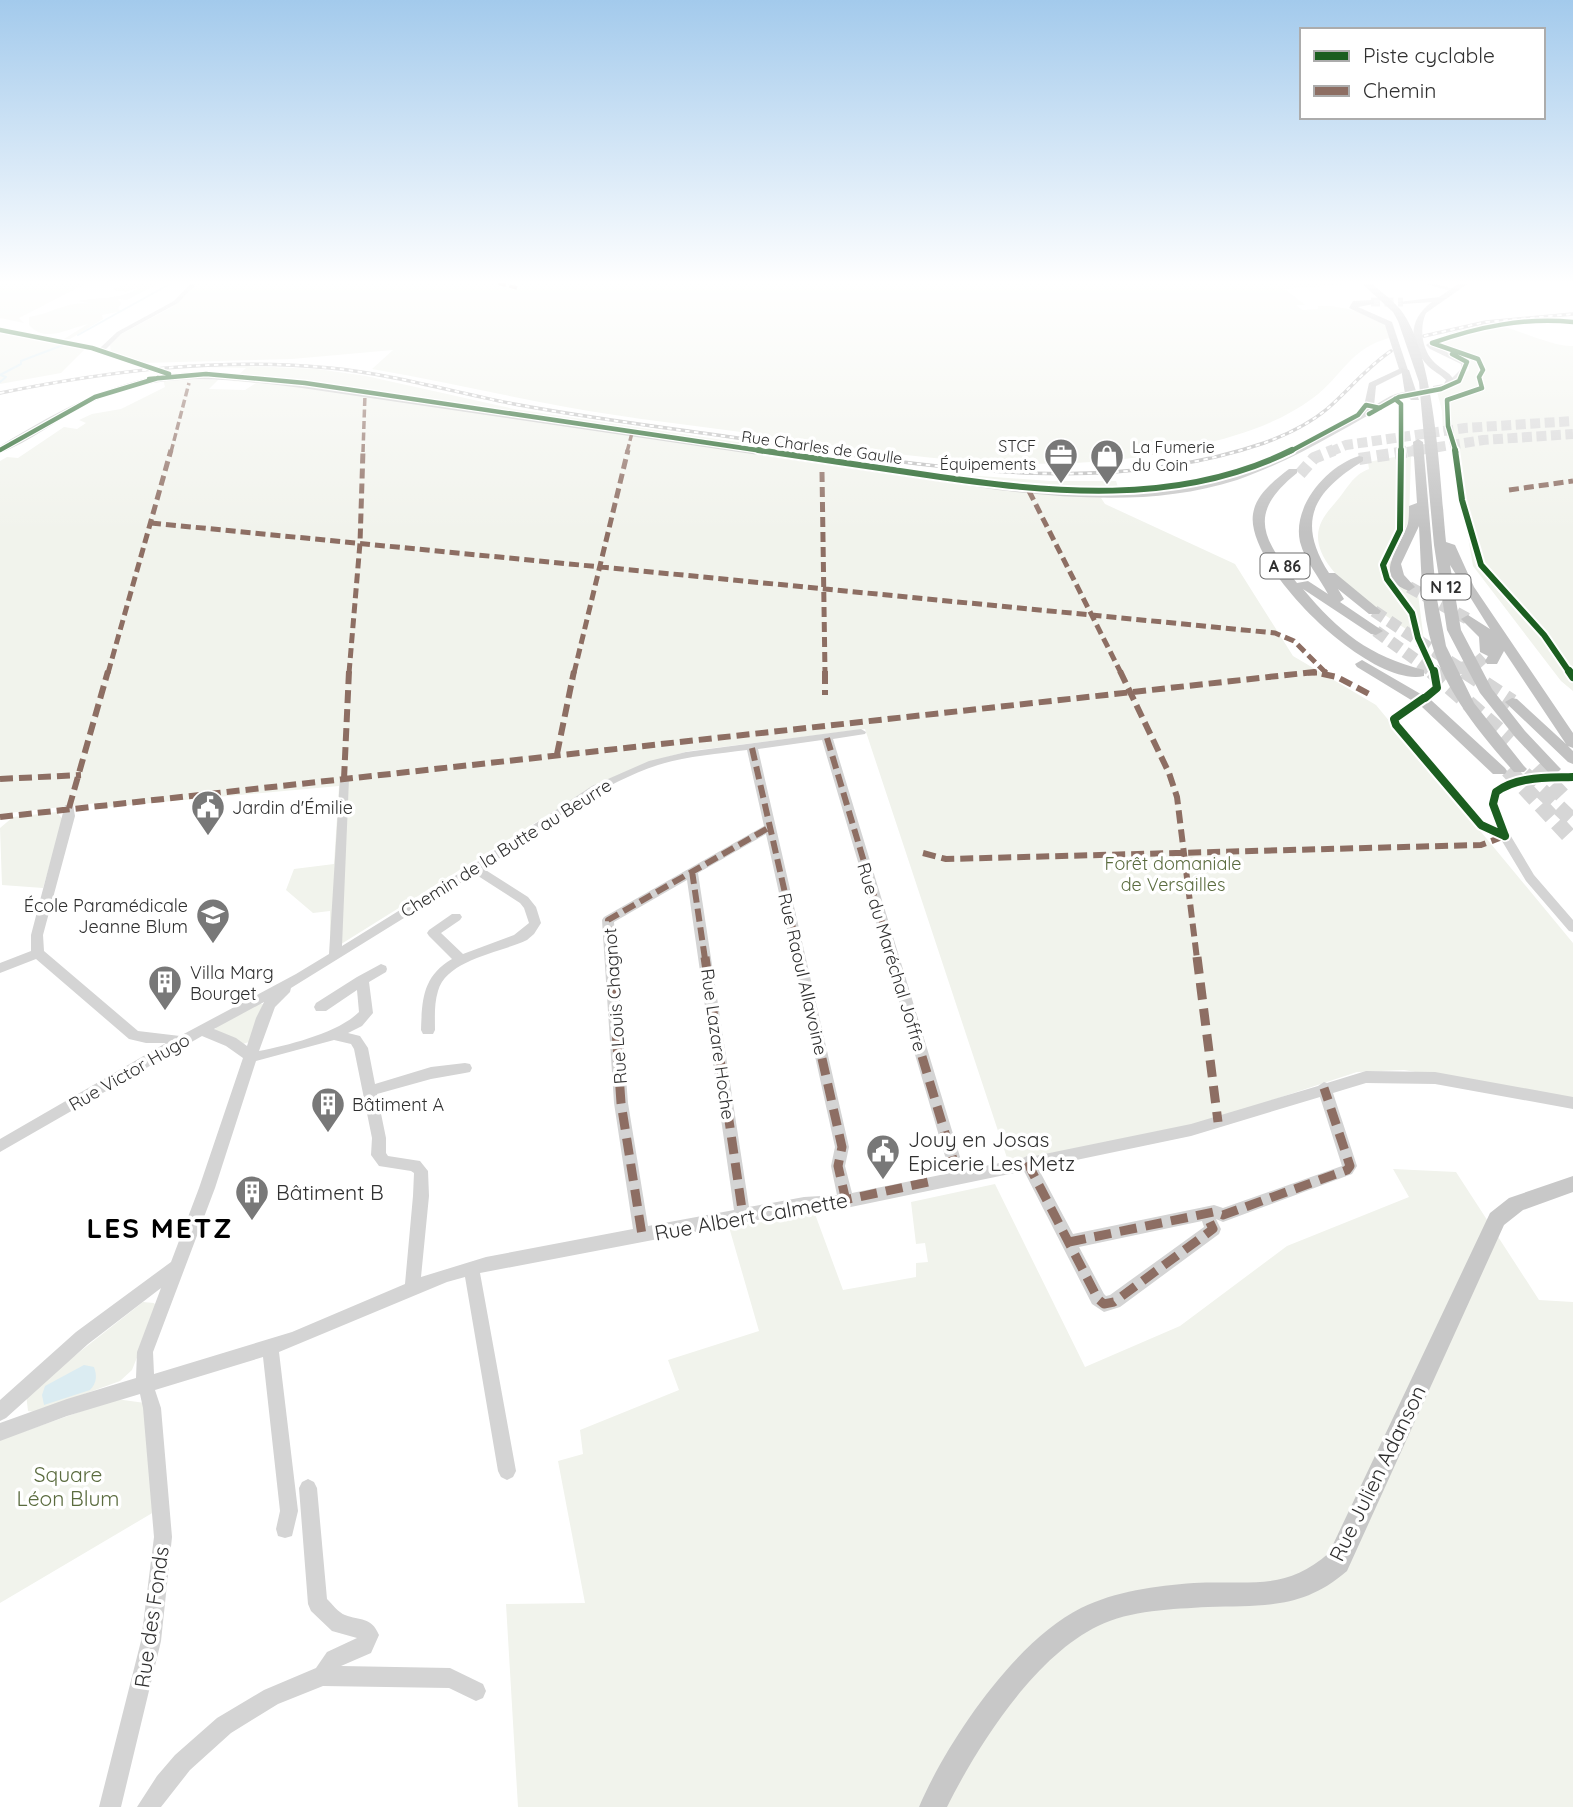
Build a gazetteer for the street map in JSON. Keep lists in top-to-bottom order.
{
  "streets": {
    "highway": ["A 86", "N 12"],
    "main road": ["Rue Charles de Gaulle", "Rue Julien Adanson"],
    "street": [
      "Chemin de la Butte au Beurre",
      "Rue du Maréchal Joffre",
      "Rue Raoul Allavoine",
      "Rue Louis Chagnot",
      "Rue Lazare Hoche",
      "Rue Victor Hugo",
      "Rue Albert Calmette",
      "Rue des Fonds"
    ]
  },
  "crossings": [
    ["Rue Charles de Gaulle", "N 12"],
    ["A 86", "N 12"],
    ["Chemin de la Butte au Beurre", "Rue du Maréchal Joffre"],
    ["Chemin de la Butte au Beurre", "Rue Raoul Allavoine"],
    ["Chemin de la Butte au Beurre", "Rue Victor Hugo"],
    ["Chemin de la Butte au Beurre", "Rue des Fonds"],
    ["Rue du Maréchal Joffre", "Rue Albert Calmette"],
    ["Rue Raoul Allavoine", "Rue Louis Chagnot"],
    ["Rue Raoul Allavoine", "Rue Albert Calmette"],
    ["Rue Louis Chagnot", "Rue Lazare Hoche"],
    ["Rue Louis Chagnot", "Rue Albert Calmette"],
    ["Rue Lazare Hoche", "Rue Albert Calmette"],
    ["Rue Victor Hugo", "Rue des Fonds"],
    ["Rue Albert Calmette", "Rue des Fonds"]
  ],
  "districts": ["LES METZ"],
  "parks": ["Forêt domaniale de Versailles", "Square Léon Blum"],
  "places": {
    "office": ["STCF Équipements"],
    "shop": ["La Fumerie du Coin"],
    "public building": ["Jardin d'Émilie", "Jouy en Josas Epicerie Les Metz"],
    "school or university": ["École Paramédicale Jeanne Blum"],
    "building": ["Villa Marg Bourget", "Bâtiment A", "Bâtiment B"]
  },
  "legend": ["Piste cyclable", "Chemin"]
}
